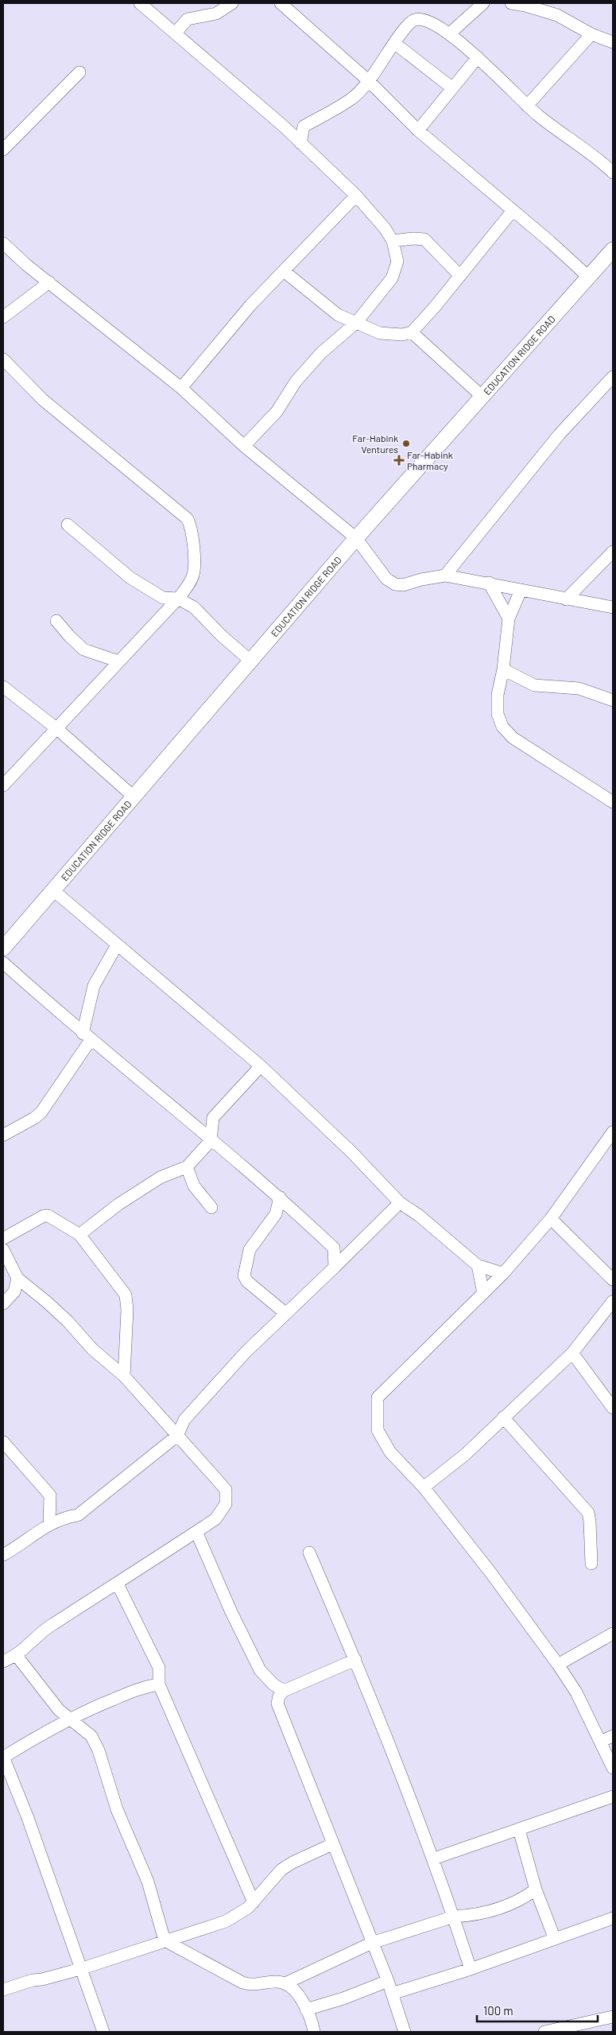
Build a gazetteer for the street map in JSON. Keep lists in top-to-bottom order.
{
  "streets": {
    "main road": ["EDUCATION RIDGE ROAD"]
  },
  "places": {
    "other": ["Far-Habink Ventures"],
    "health": ["Far-Habink Pharmacy"]
  },
  "scale_bar": "100 m"
}
